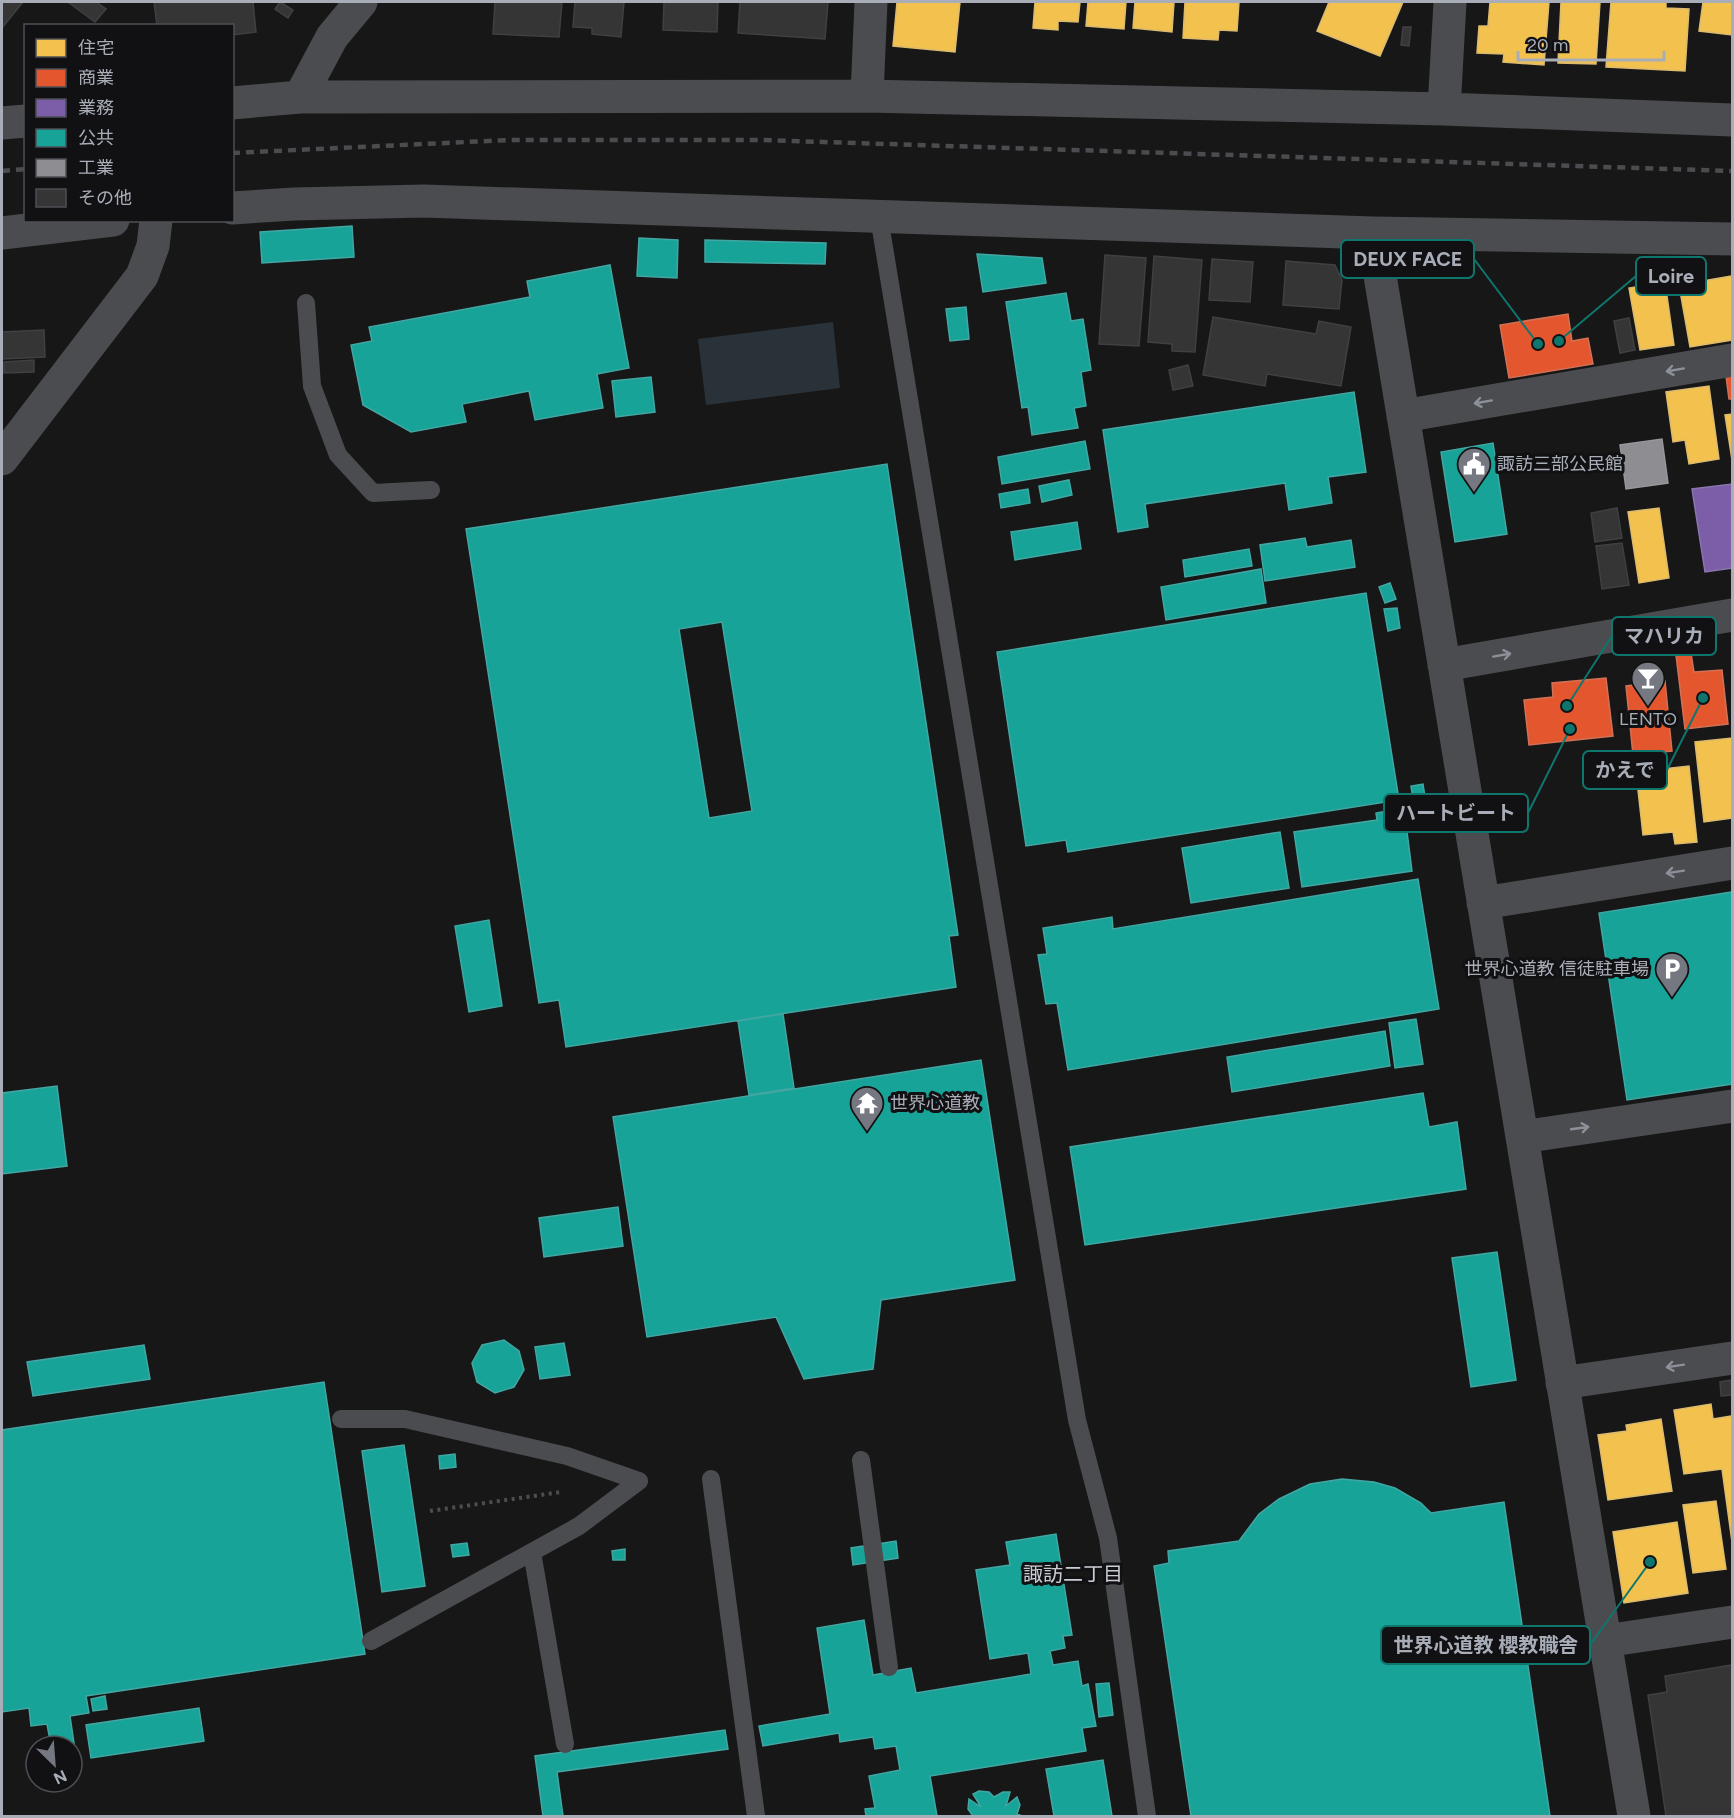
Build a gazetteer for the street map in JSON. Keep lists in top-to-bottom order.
{
  "districts": ["諏訪二丁目"],
  "places": {
    "other": [
      "Loire",
      "DEUX FACE",
      "かえで",
      "マハリカ",
      "ハートビート",
      "世界心道教 櫻教職舎"
    ],
    "public building": ["諏訪三部公民館"],
    "bar": ["LENTO"],
    "parking": ["世界心道教 信徒駐車場"],
    "temple": ["世界心道教"]
  },
  "legend": [
    "住宅",
    "商業",
    "業務",
    "公共",
    "工業",
    "その他"
  ],
  "scale_bar": "20 m",
  "north": "bottom right"
}
